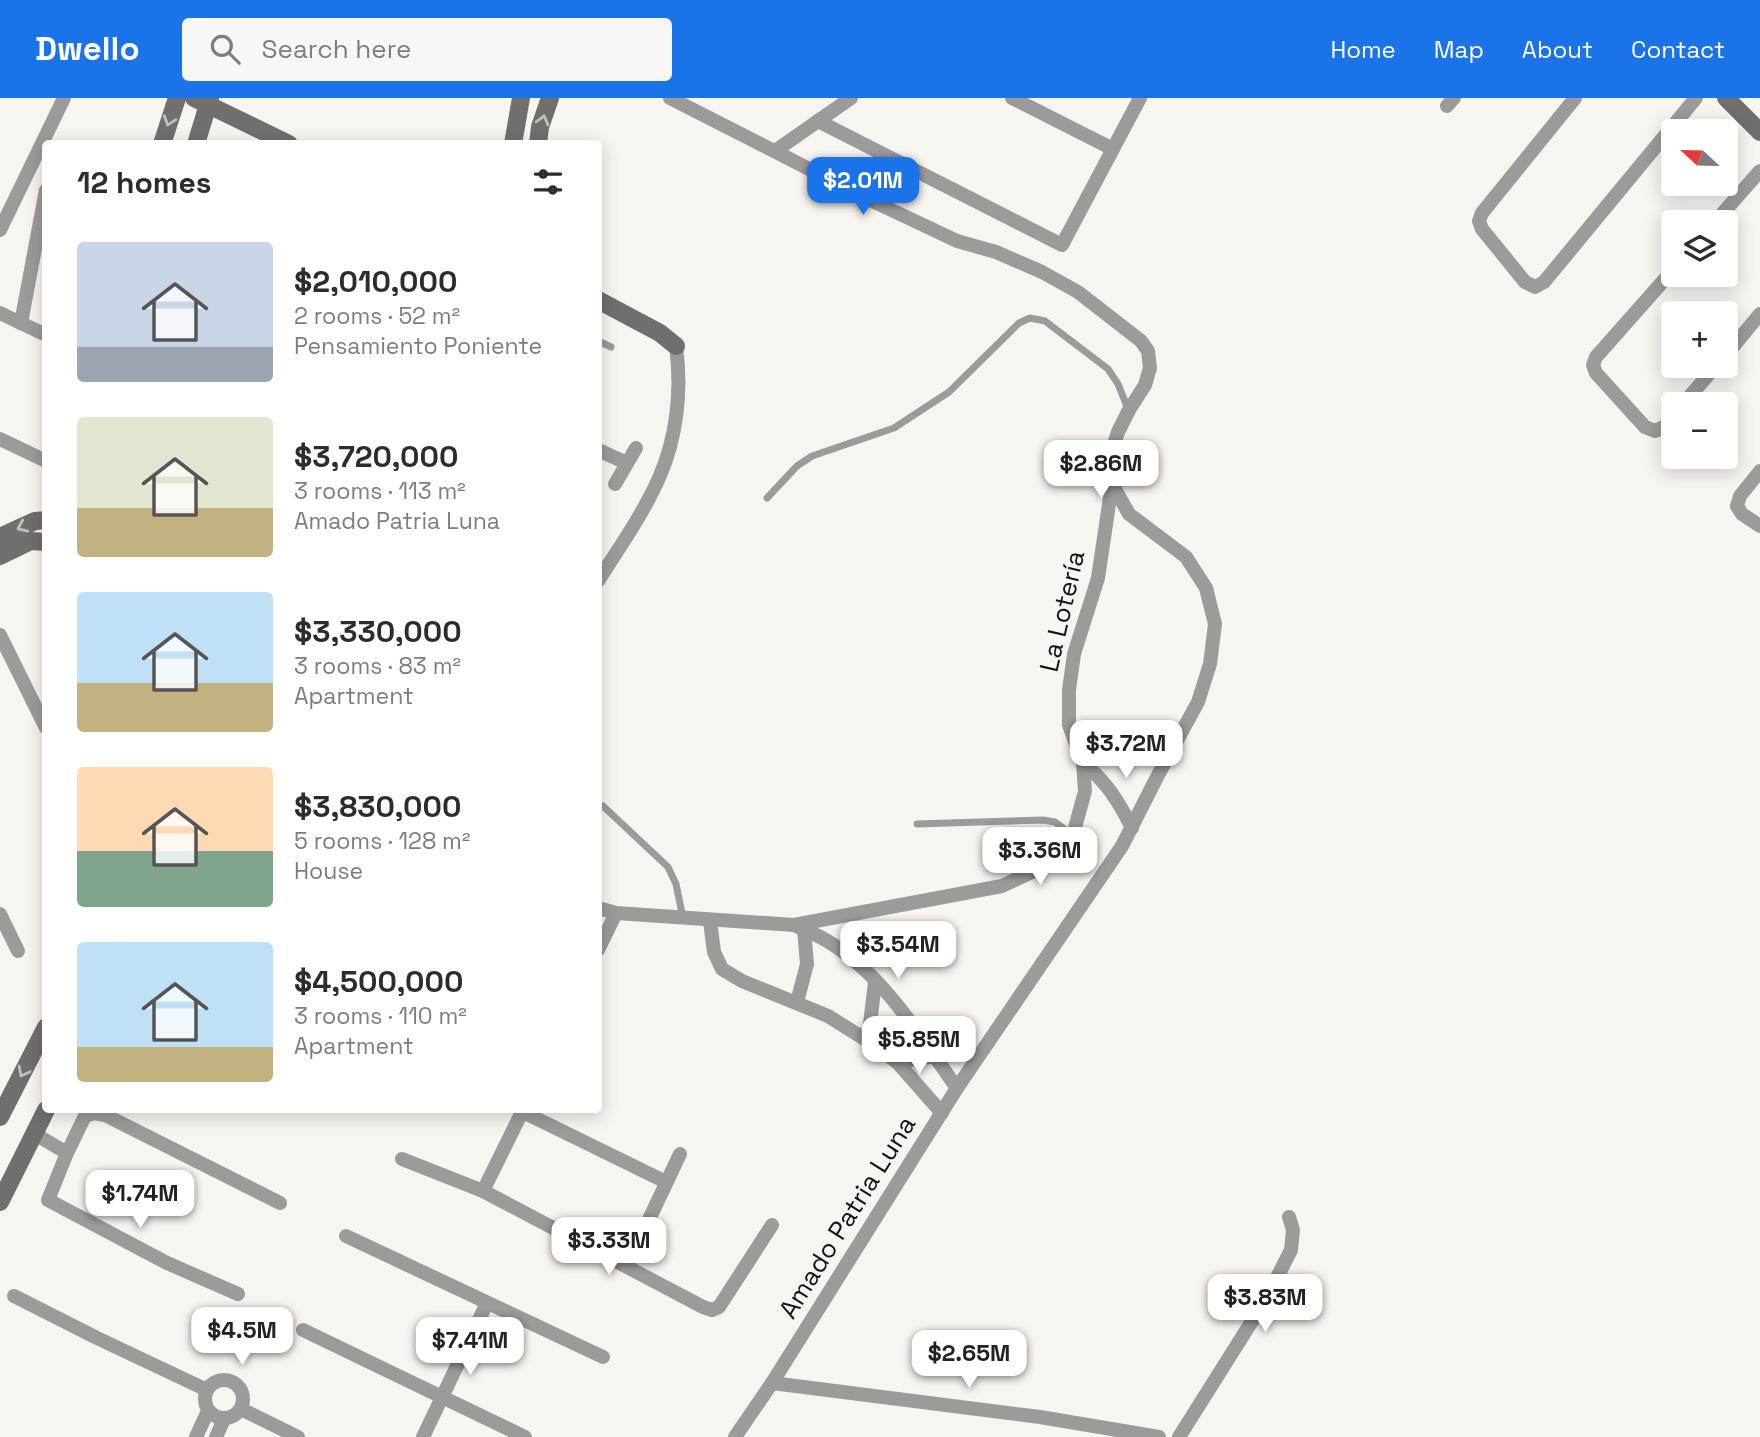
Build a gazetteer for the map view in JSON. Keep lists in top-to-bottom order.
{
  "streets": {
    "street": ["La Lotería", "Amado Patria Luna"]
  },
  "crossings": [
    ["La Lotería", "Amado Patria Luna"]
  ],
  "north": "left",
  "page": {
    "header": "Dwello",
    "search": "Search here",
    "nav": [
      "Home",
      "Map",
      "About",
      "Contact"
    ],
    "map_buttons": ["+", "−"],
    "heading": "12 homes",
    "price": [
      "$2.01M",
      "$2.86M",
      "$3.72M",
      "$3.36M",
      "$3.54M",
      "$5.85M",
      "$1.74M",
      "$3.33M",
      "$3.83M",
      "$4.5M",
      "$7.41M",
      "$2.65M"
    ],
    "list": [
      {
        "name": "$2,010,000",
        "note": "2 rooms · 52 m² · Pensamiento Poniente"
      },
      {
        "name": "$3,720,000",
        "note": "3 rooms · 113 m² · Amado Patria Luna"
      },
      {
        "name": "$3,330,000",
        "note": "3 rooms · 83 m² · Apartment"
      },
      {
        "name": "$3,830,000",
        "note": "5 rooms · 128 m² · House"
      },
      {
        "name": "$4,500,000",
        "note": "3 rooms · 110 m² · Apartment"
      }
    ]
  }
}
